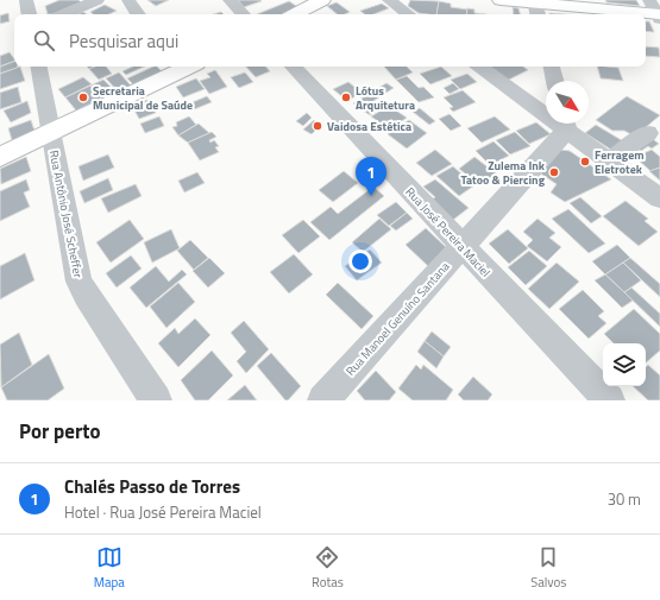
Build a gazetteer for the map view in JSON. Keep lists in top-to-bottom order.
{
  "streets": {
    "street": ["Rua Antônio José Scheffer", "Rua José Pereira Maciel", "Rua Manoel Genuíno Santana"]
  },
  "crossings": [
    ["Rua José Pereira Maciel", "Rua Manoel Genuíno Santana"]
  ],
  "places": [
    "Secretaria Municipal de Saúde",
    "Lótus Arquitetura",
    "Vaidosa Estética",
    "Ferragem Eletrotek",
    "Zulema Ink Tatoo & Piercing"
  ],
  "north": "bottom right",
  "page": {
    "search": "Pesquisar aqui",
    "pins": "1",
    "heading": "Por perto",
    "list": [
      {
        "mark": "1",
        "name": "Chalés Passo de Torres",
        "note": "Hotel · Rua José Pereira Maciel",
        "value": "30 m"
      }
    ],
    "nav": ["Mapa", "Rotas", "Salvos"]
  }
}
